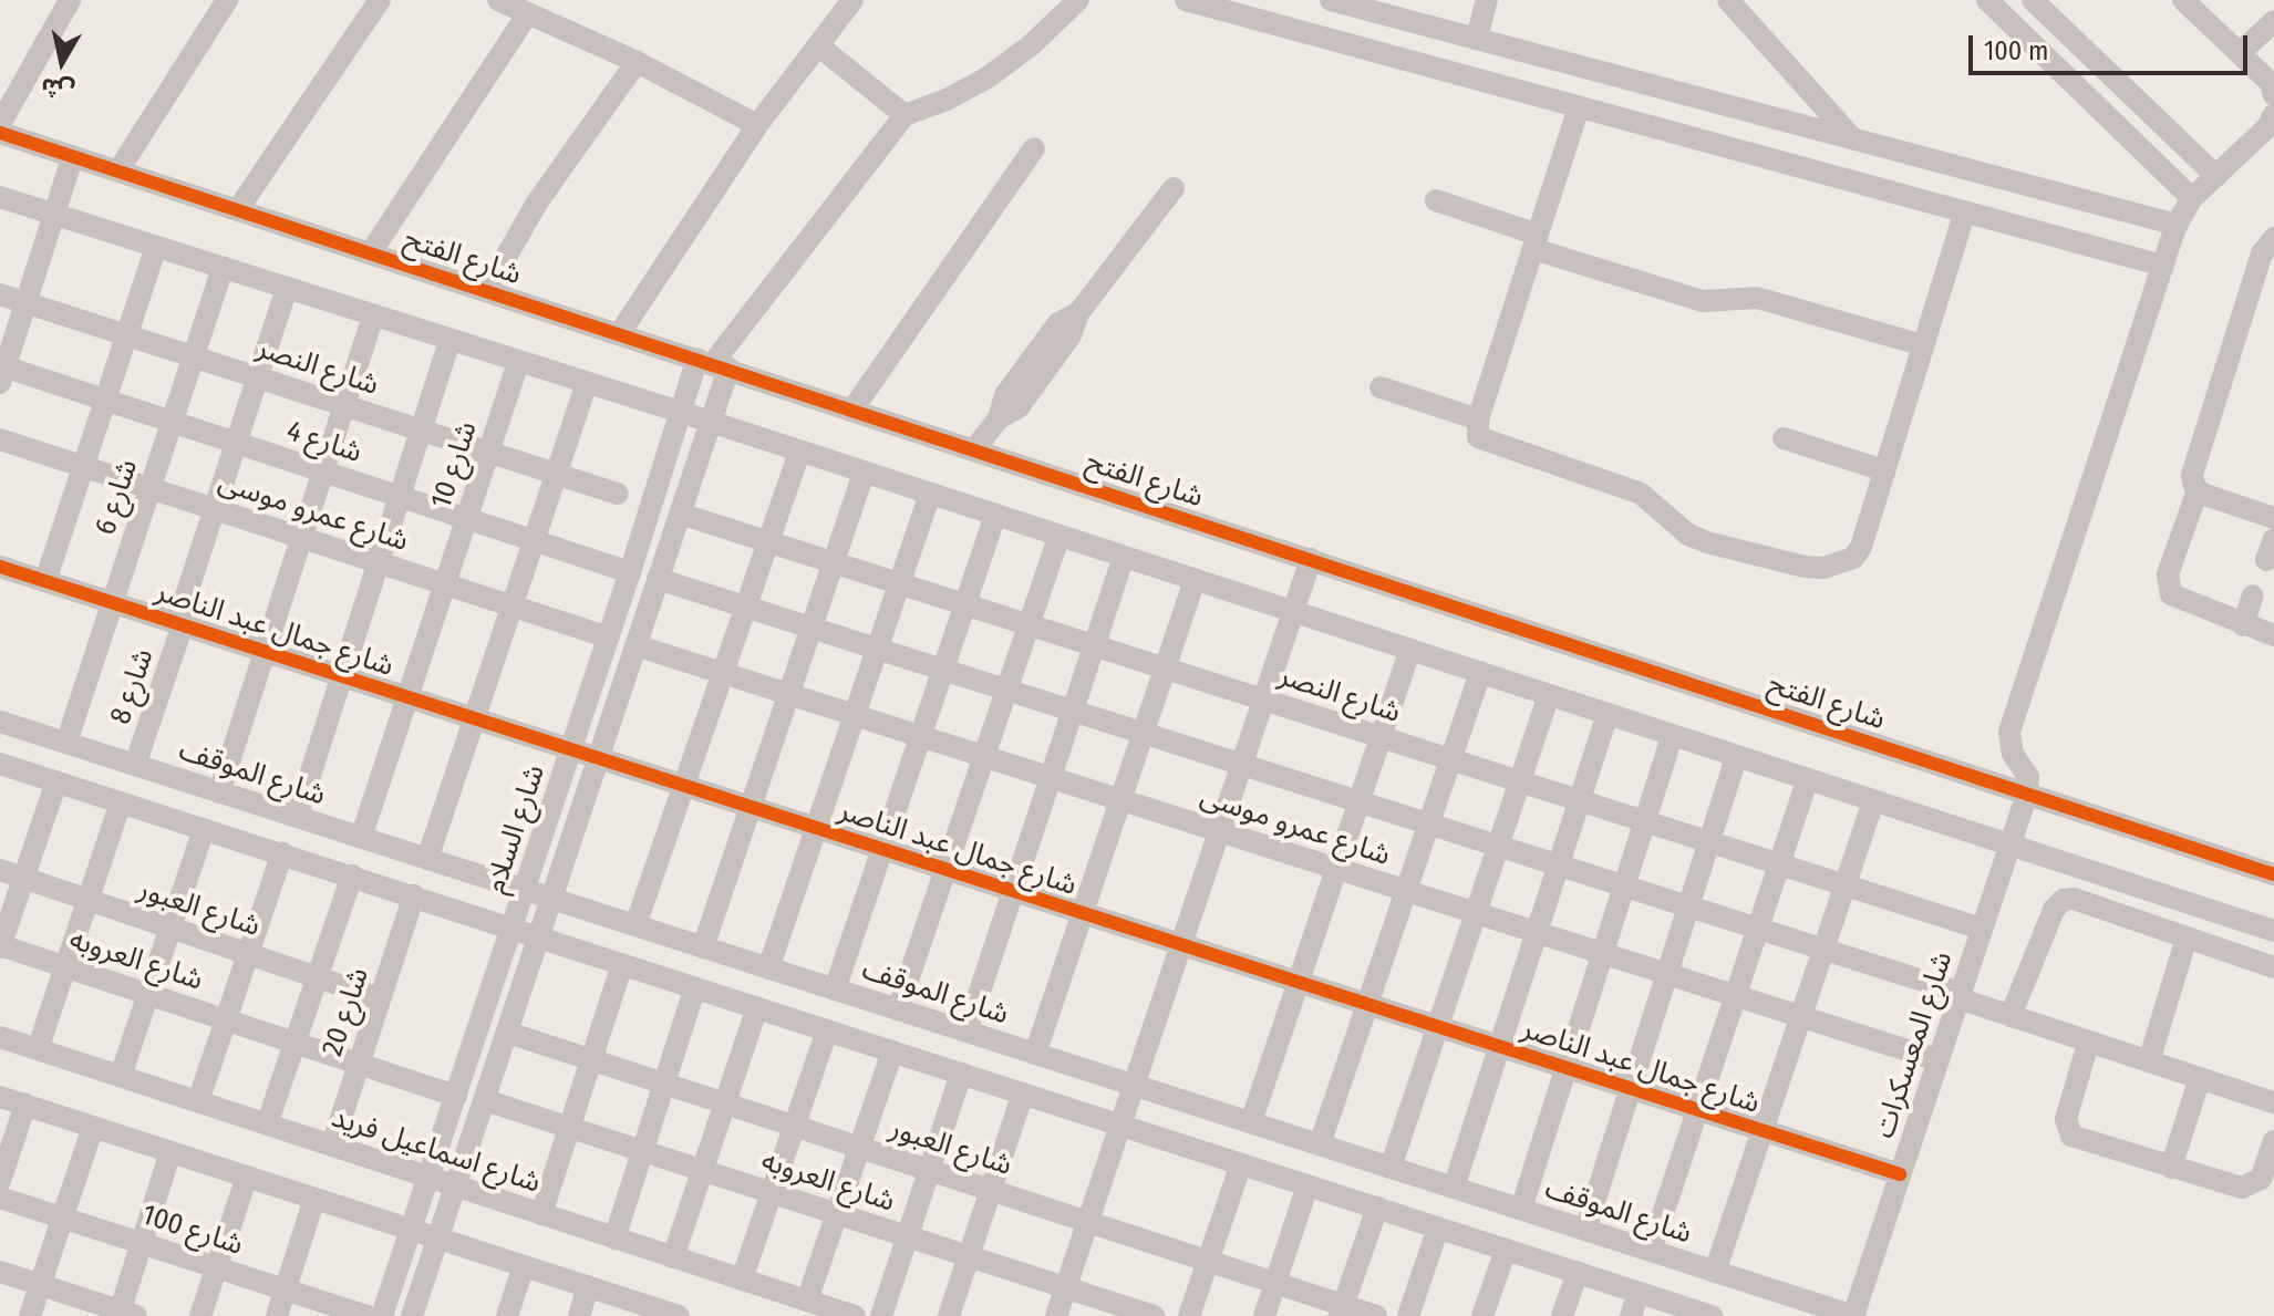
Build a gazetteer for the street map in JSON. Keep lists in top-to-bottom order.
{
  "streets": {
    "street": [
      "شارع الفتح",
      "شارع النصر",
      "شارع 4",
      "شارع 10",
      "شارع 6",
      "شارع عمرو موسى",
      "شارع جمال عبد الناصر",
      "شارع 8",
      "شارع الموقف",
      "شارع السلام",
      "شارع العبور",
      "شارع العروبه",
      "شارع 20",
      "شارع المعسكرات",
      "شارع اسماعيل فريد",
      "شارع 100"
    ]
  },
  "crossings": [
    ["شارع الفتح", "شارع السلام"],
    ["شارع الفتح", "شارع المعسكرات"],
    ["شارع النصر", "شارع 10"],
    ["شارع النصر", "شارع 6"],
    ["شارع النصر", "شارع 8"],
    ["شارع النصر", "شارع السلام"],
    ["شارع النصر", "شارع المعسكرات"],
    ["شارع 4", "شارع 10"],
    ["شارع 4", "شارع 6"],
    ["شارع 4", "شارع 8"],
    ["شارع 4", "شارع السلام"],
    ["شارع 10", "شارع عمرو موسى"],
    ["شارع 10", "شارع جمال عبد الناصر"],
    ["شارع 10", "شارع الموقف"],
    ["شارع 6", "شارع عمرو موسى"],
    ["شارع 6", "شارع جمال عبد الناصر"],
    ["شارع 6", "شارع الموقف"],
    ["شارع عمرو موسى", "شارع 8"],
    ["شارع عمرو موسى", "شارع السلام"],
    ["شارع عمرو موسى", "شارع المعسكرات"],
    ["شارع جمال عبد الناصر", "شارع 8"],
    ["شارع جمال عبد الناصر", "شارع السلام"],
    ["شارع جمال عبد الناصر", "شارع المعسكرات"],
    ["شارع 8", "شارع الموقف"],
    ["شارع الموقف", "شارع السلام"],
    ["شارع الموقف", "شارع المعسكرات"],
    ["شارع السلام", "شارع العبور"],
    ["شارع السلام", "شارع العروبه"],
    ["شارع السلام", "شارع اسماعيل فريد"],
    ["شارع العبور", "شارع 20"],
    ["شارع العروبه", "شارع 20"],
    ["شارع 20", "شارع اسماعيل فريد"]
  ],
  "scale_bar": "100 m",
  "north": "bottom"
}
